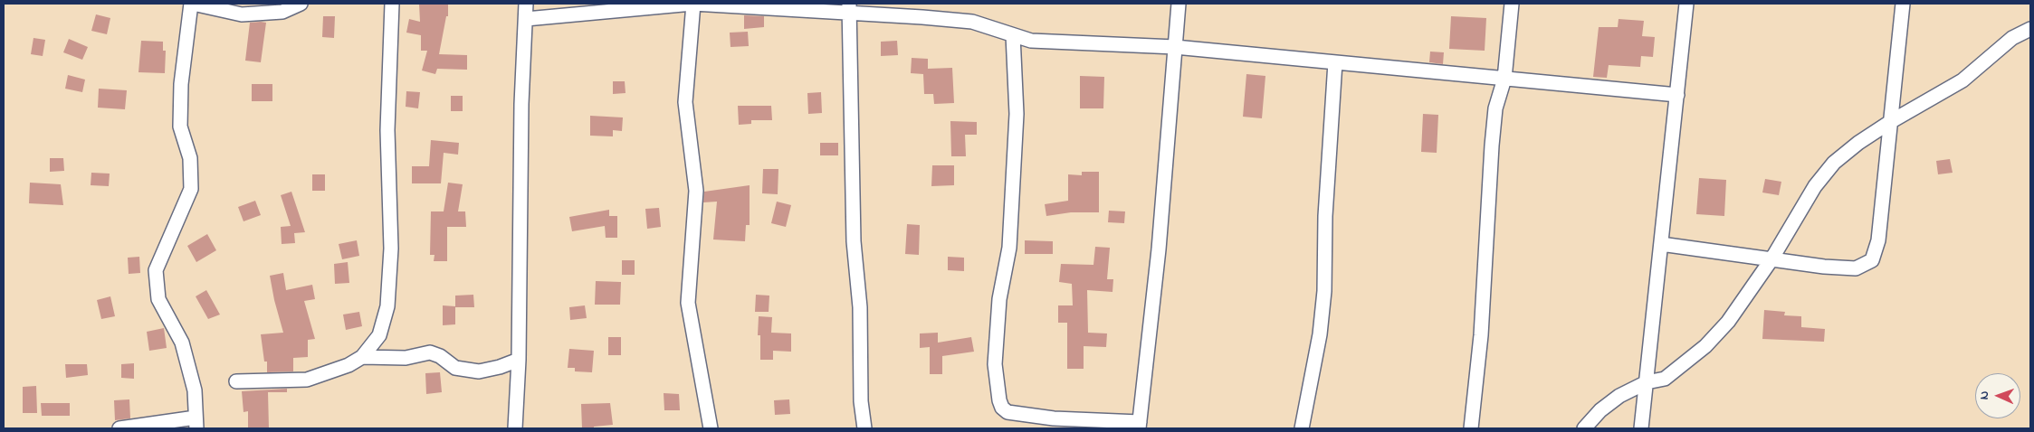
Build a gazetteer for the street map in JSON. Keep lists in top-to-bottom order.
{
  "north": "left"
}
